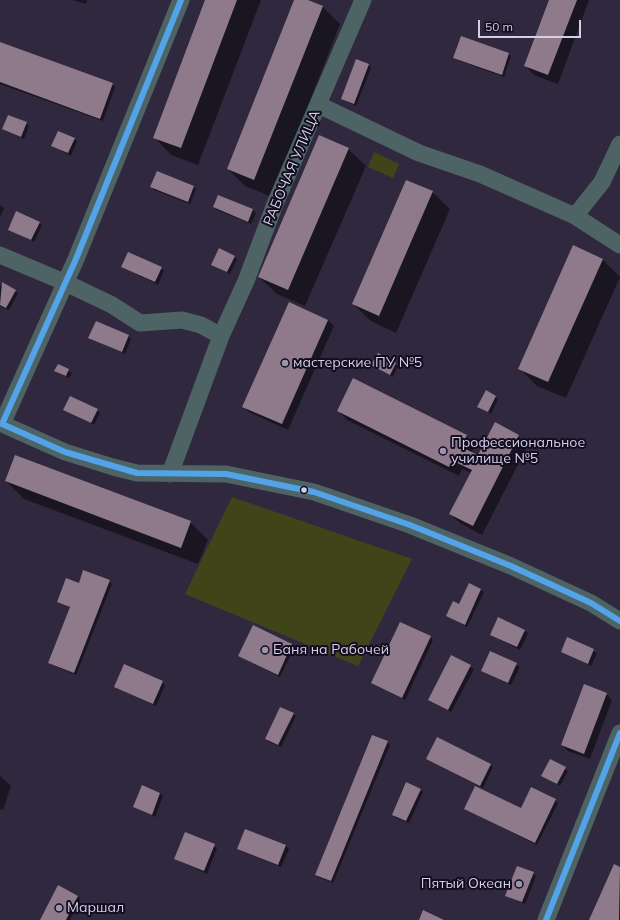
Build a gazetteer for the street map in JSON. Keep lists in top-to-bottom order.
{
  "streets": {
    "street": ["РАБОЧАЯ УЛИЦА"]
  },
  "places": [
    "мастерские ПУ №5",
    "Профессиональное училище №5",
    "Баня на Рабочей",
    "Пятый Океан",
    "Маршал"
  ],
  "scale_bar": "50 m"
}
